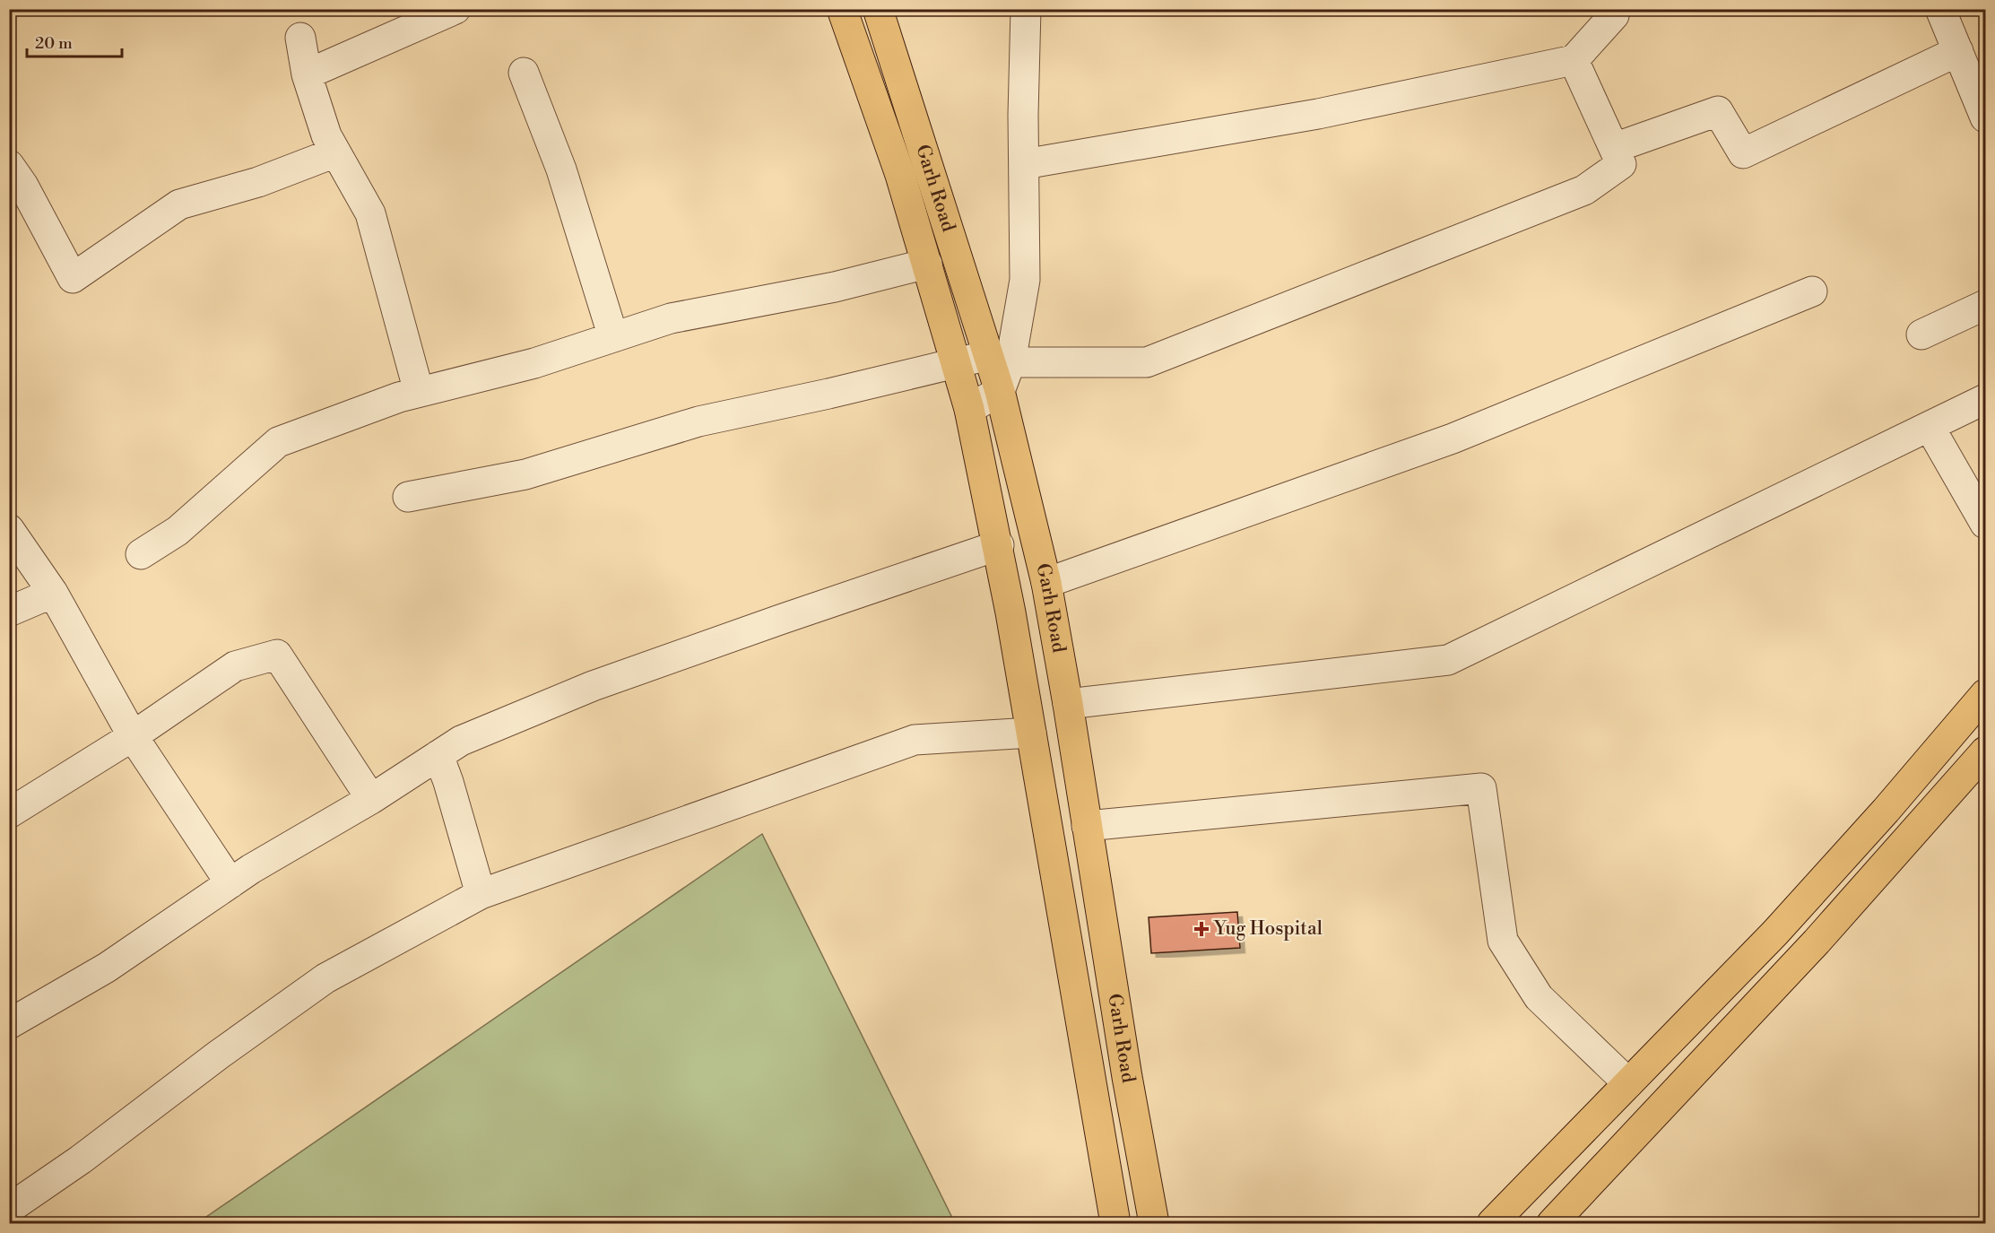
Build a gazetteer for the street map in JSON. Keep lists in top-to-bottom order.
{
  "streets": {
    "main road": ["Garh Road"]
  },
  "places": {
    "health": ["Yug Hospital"]
  },
  "scale_bar": "20 m"
}
